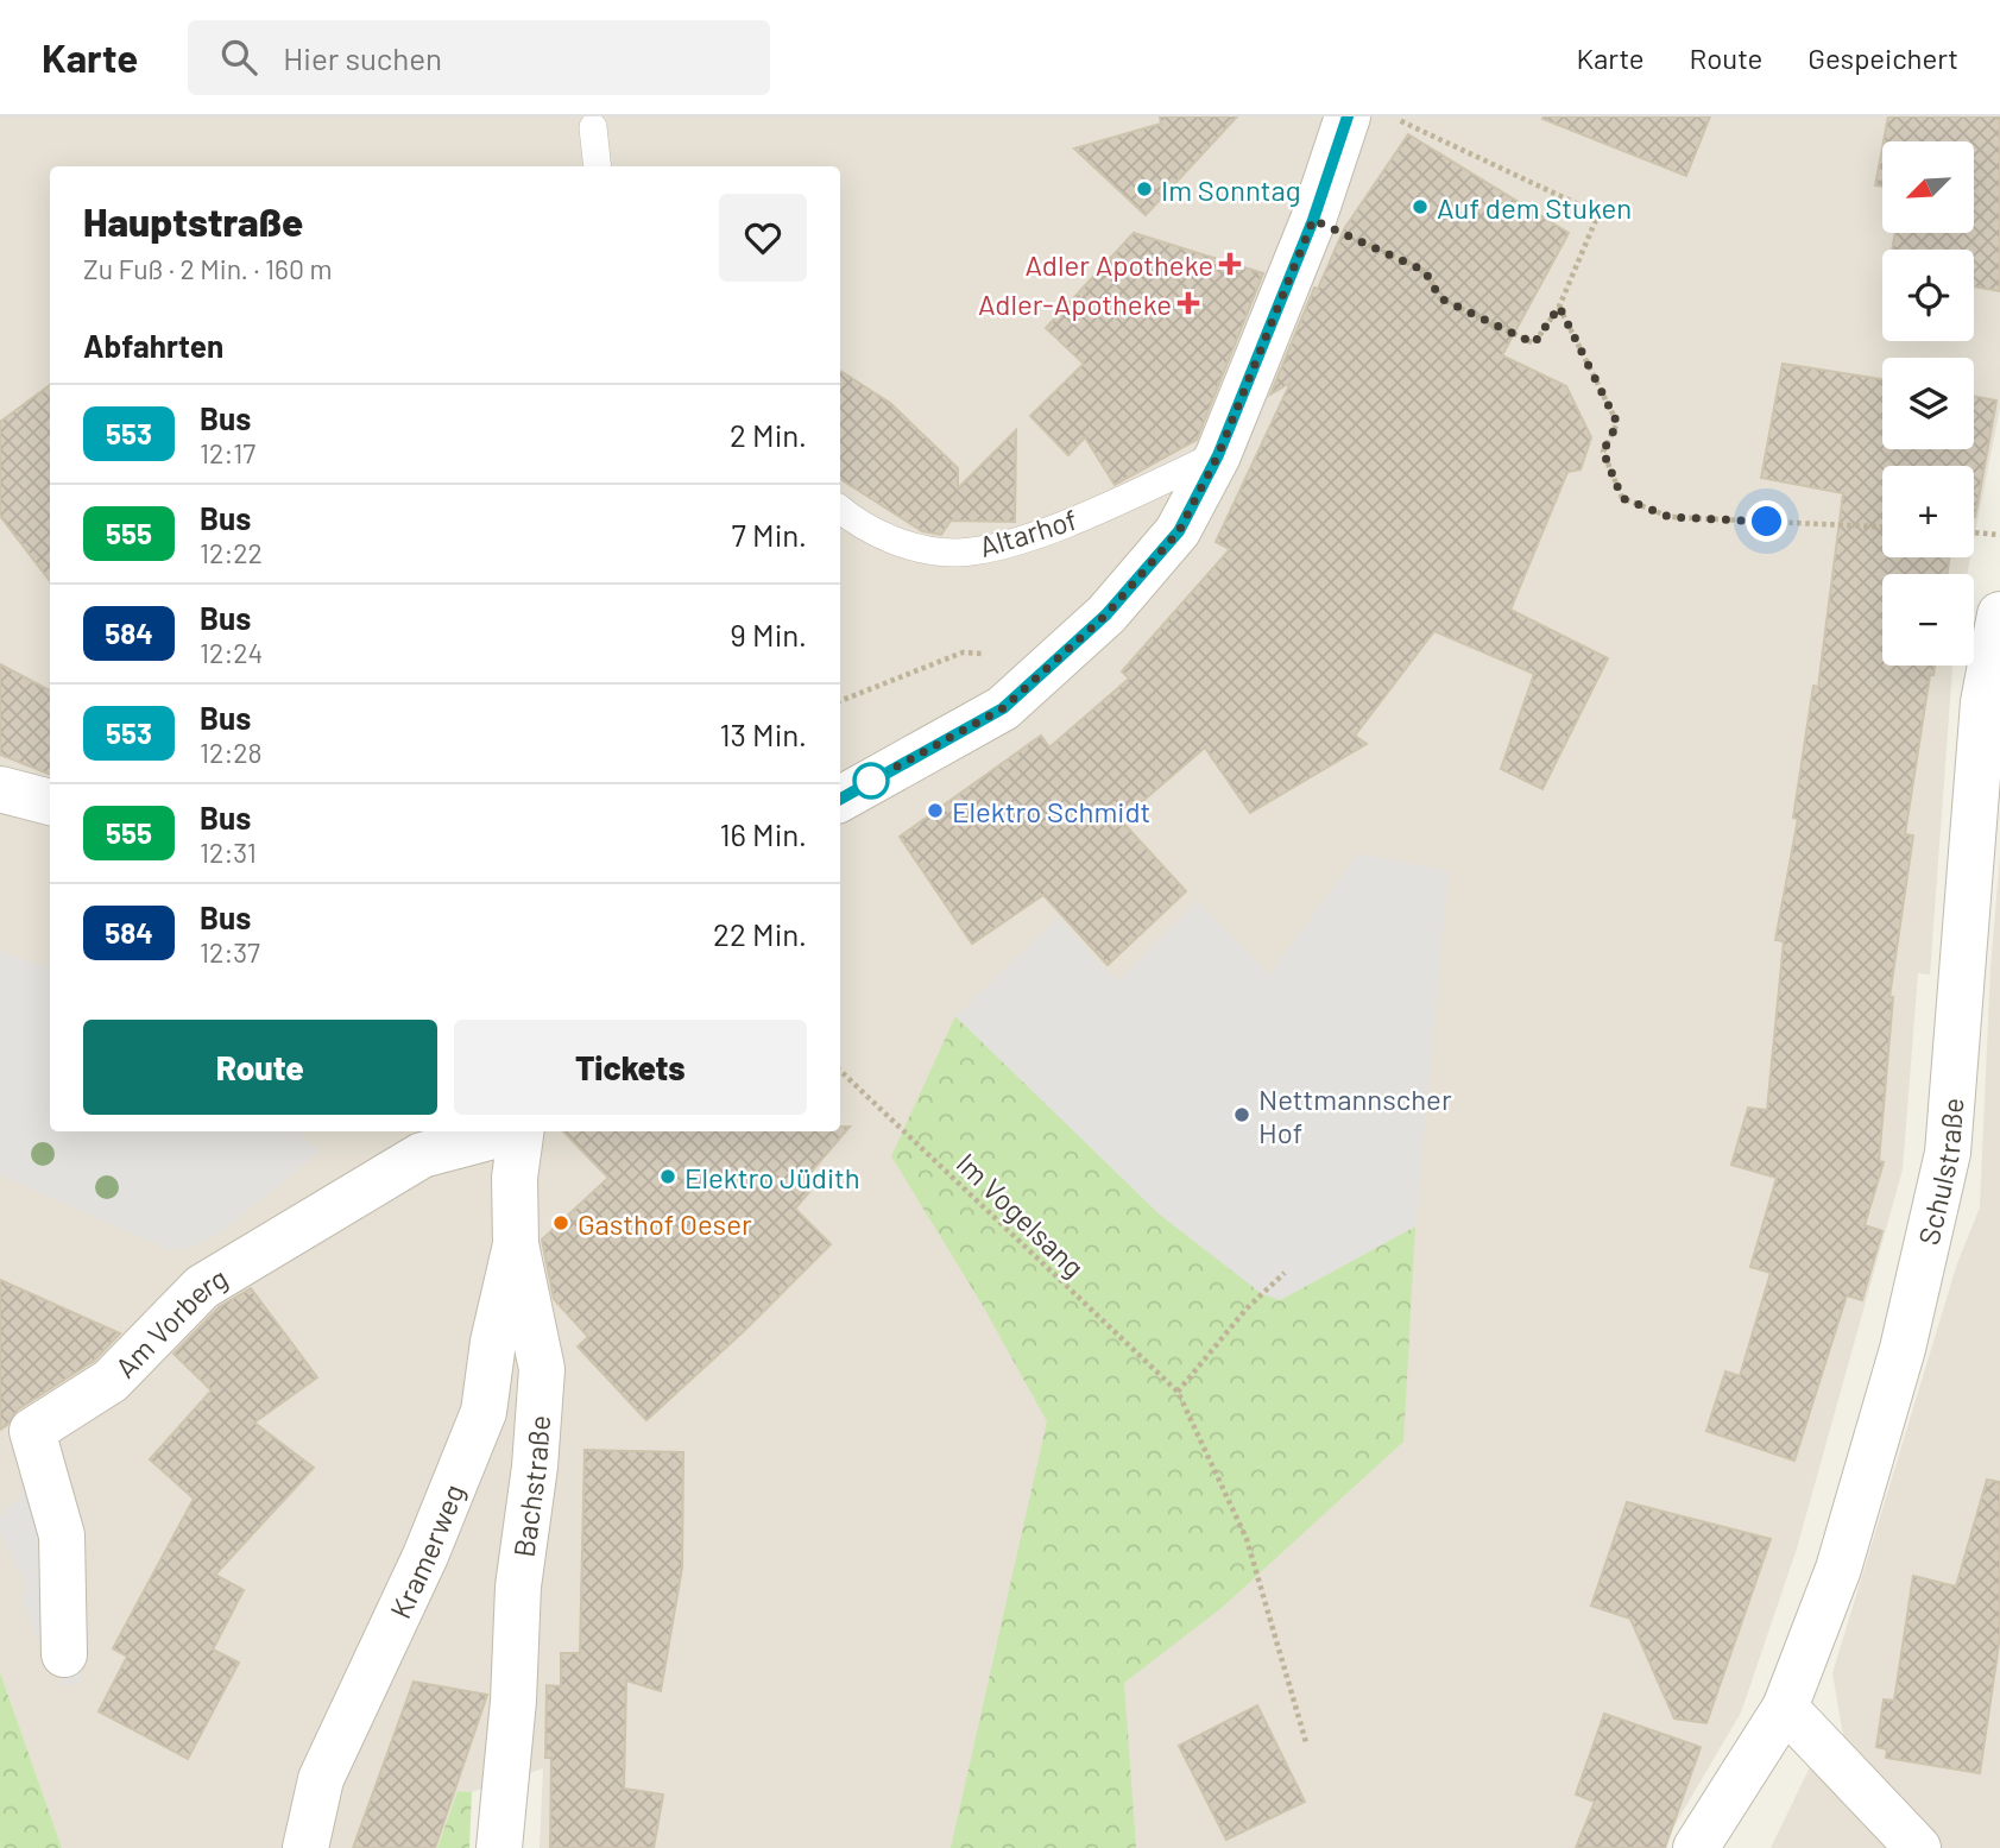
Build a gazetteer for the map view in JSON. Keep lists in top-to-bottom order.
{
  "streets": {
    "street": [
      "Schulstraße",
      "Am Vorberg",
      "Bachstraße",
      "Kramerweg"
    ],
    "lane": ["Altarhof"],
    "path": ["Im Vogelsang"]
  },
  "crossings": [
    ["Bachstraße", "Kramerweg"]
  ],
  "places": {
    "other": [
      "Im Sonntag",
      "Auf dem Stuken",
      "Elektro Schmidt",
      "Nettmannscher Hof",
      "Elektro Jüdith",
      "Gasthof Oeser"
    ],
    "health": ["Adler Apotheke", "Adler-Apotheke"]
  },
  "lines": ["bus line 553"],
  "north": "bottom left",
  "page": {
    "header": "Karte",
    "search": "Hier suchen",
    "nav": ["Karte", "Route", "Gespeichert"],
    "map_buttons": ["+", "−"],
    "heading": [
      ["Hauptstraße", "Zu Fuß · 2 Min. · 160 m"],
      "Abfahrten"
    ],
    "list": [
      {
        "mark": "553",
        "name": "Bus",
        "note": "12:17",
        "value": "2 Min."
      },
      {
        "mark": "555",
        "name": "Bus",
        "note": "12:22",
        "value": "7 Min."
      },
      {
        "mark": "584",
        "name": "Bus",
        "note": "12:24",
        "value": "9 Min."
      },
      {
        "mark": "553",
        "name": "Bus",
        "note": "12:28",
        "value": "13 Min."
      },
      {
        "mark": "555",
        "name": "Bus",
        "note": "12:31",
        "value": "16 Min."
      },
      {
        "mark": "584",
        "name": "Bus",
        "note": "12:37",
        "value": "22 Min."
      }
    ],
    "buttons": ["Route", "Tickets"]
  }
}
